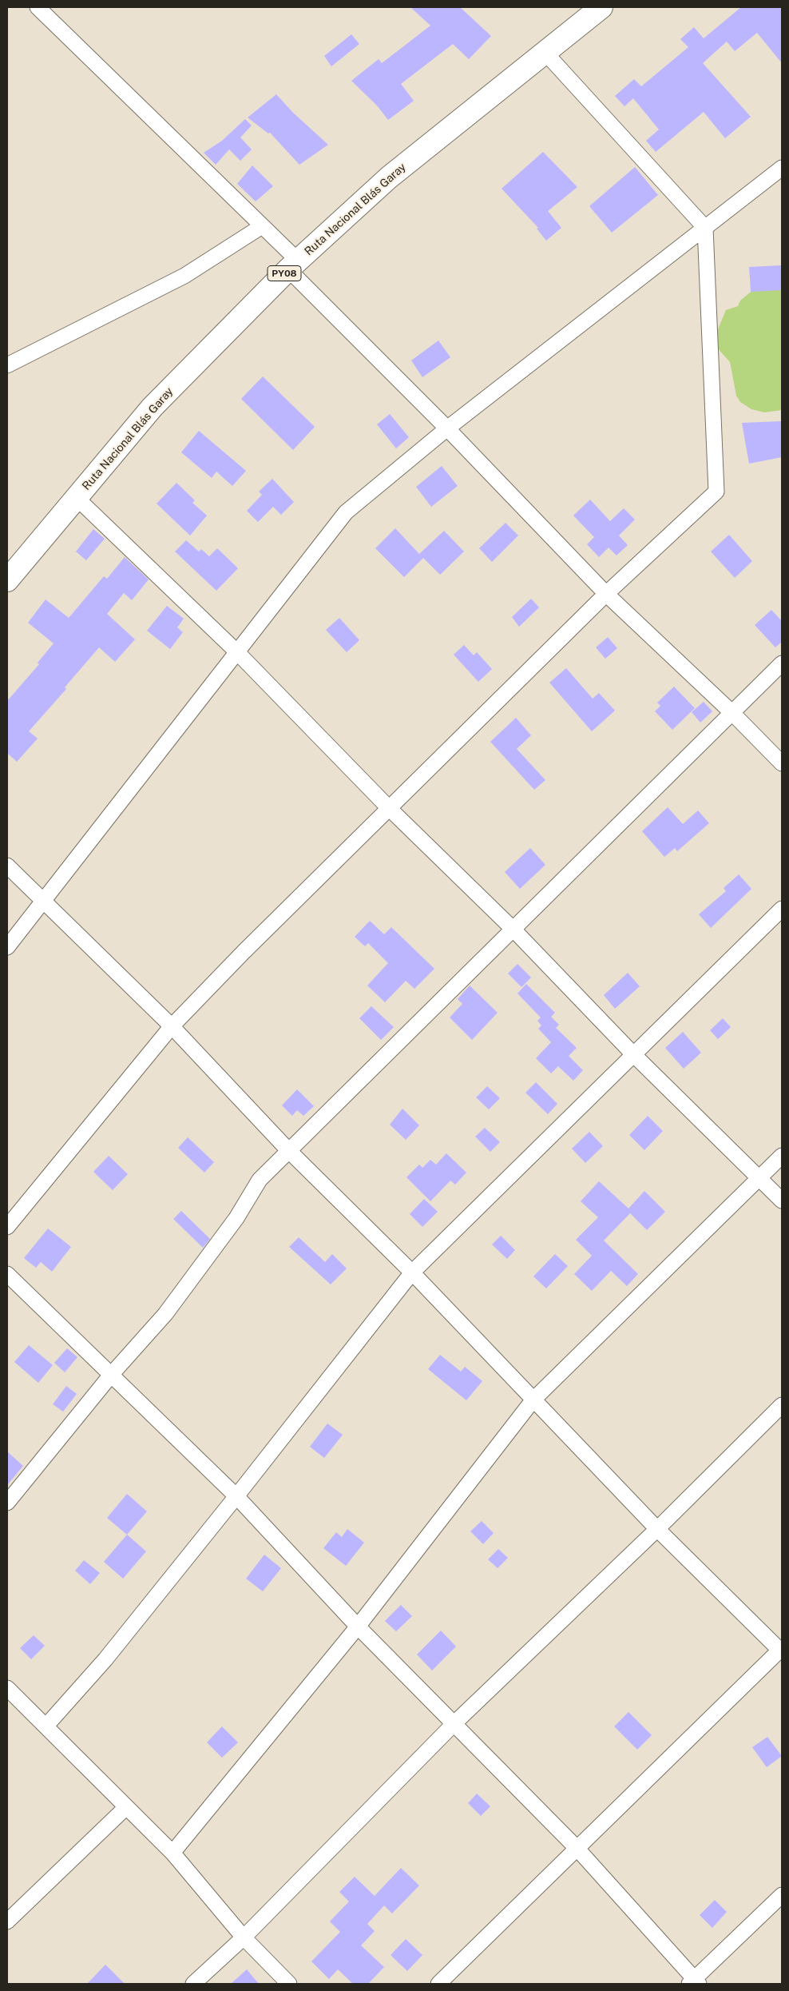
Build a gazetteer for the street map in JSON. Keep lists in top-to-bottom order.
{
  "streets": {
    "highway": ["Ruta Nacional Blás Garay", "PY08"]
  }
}
